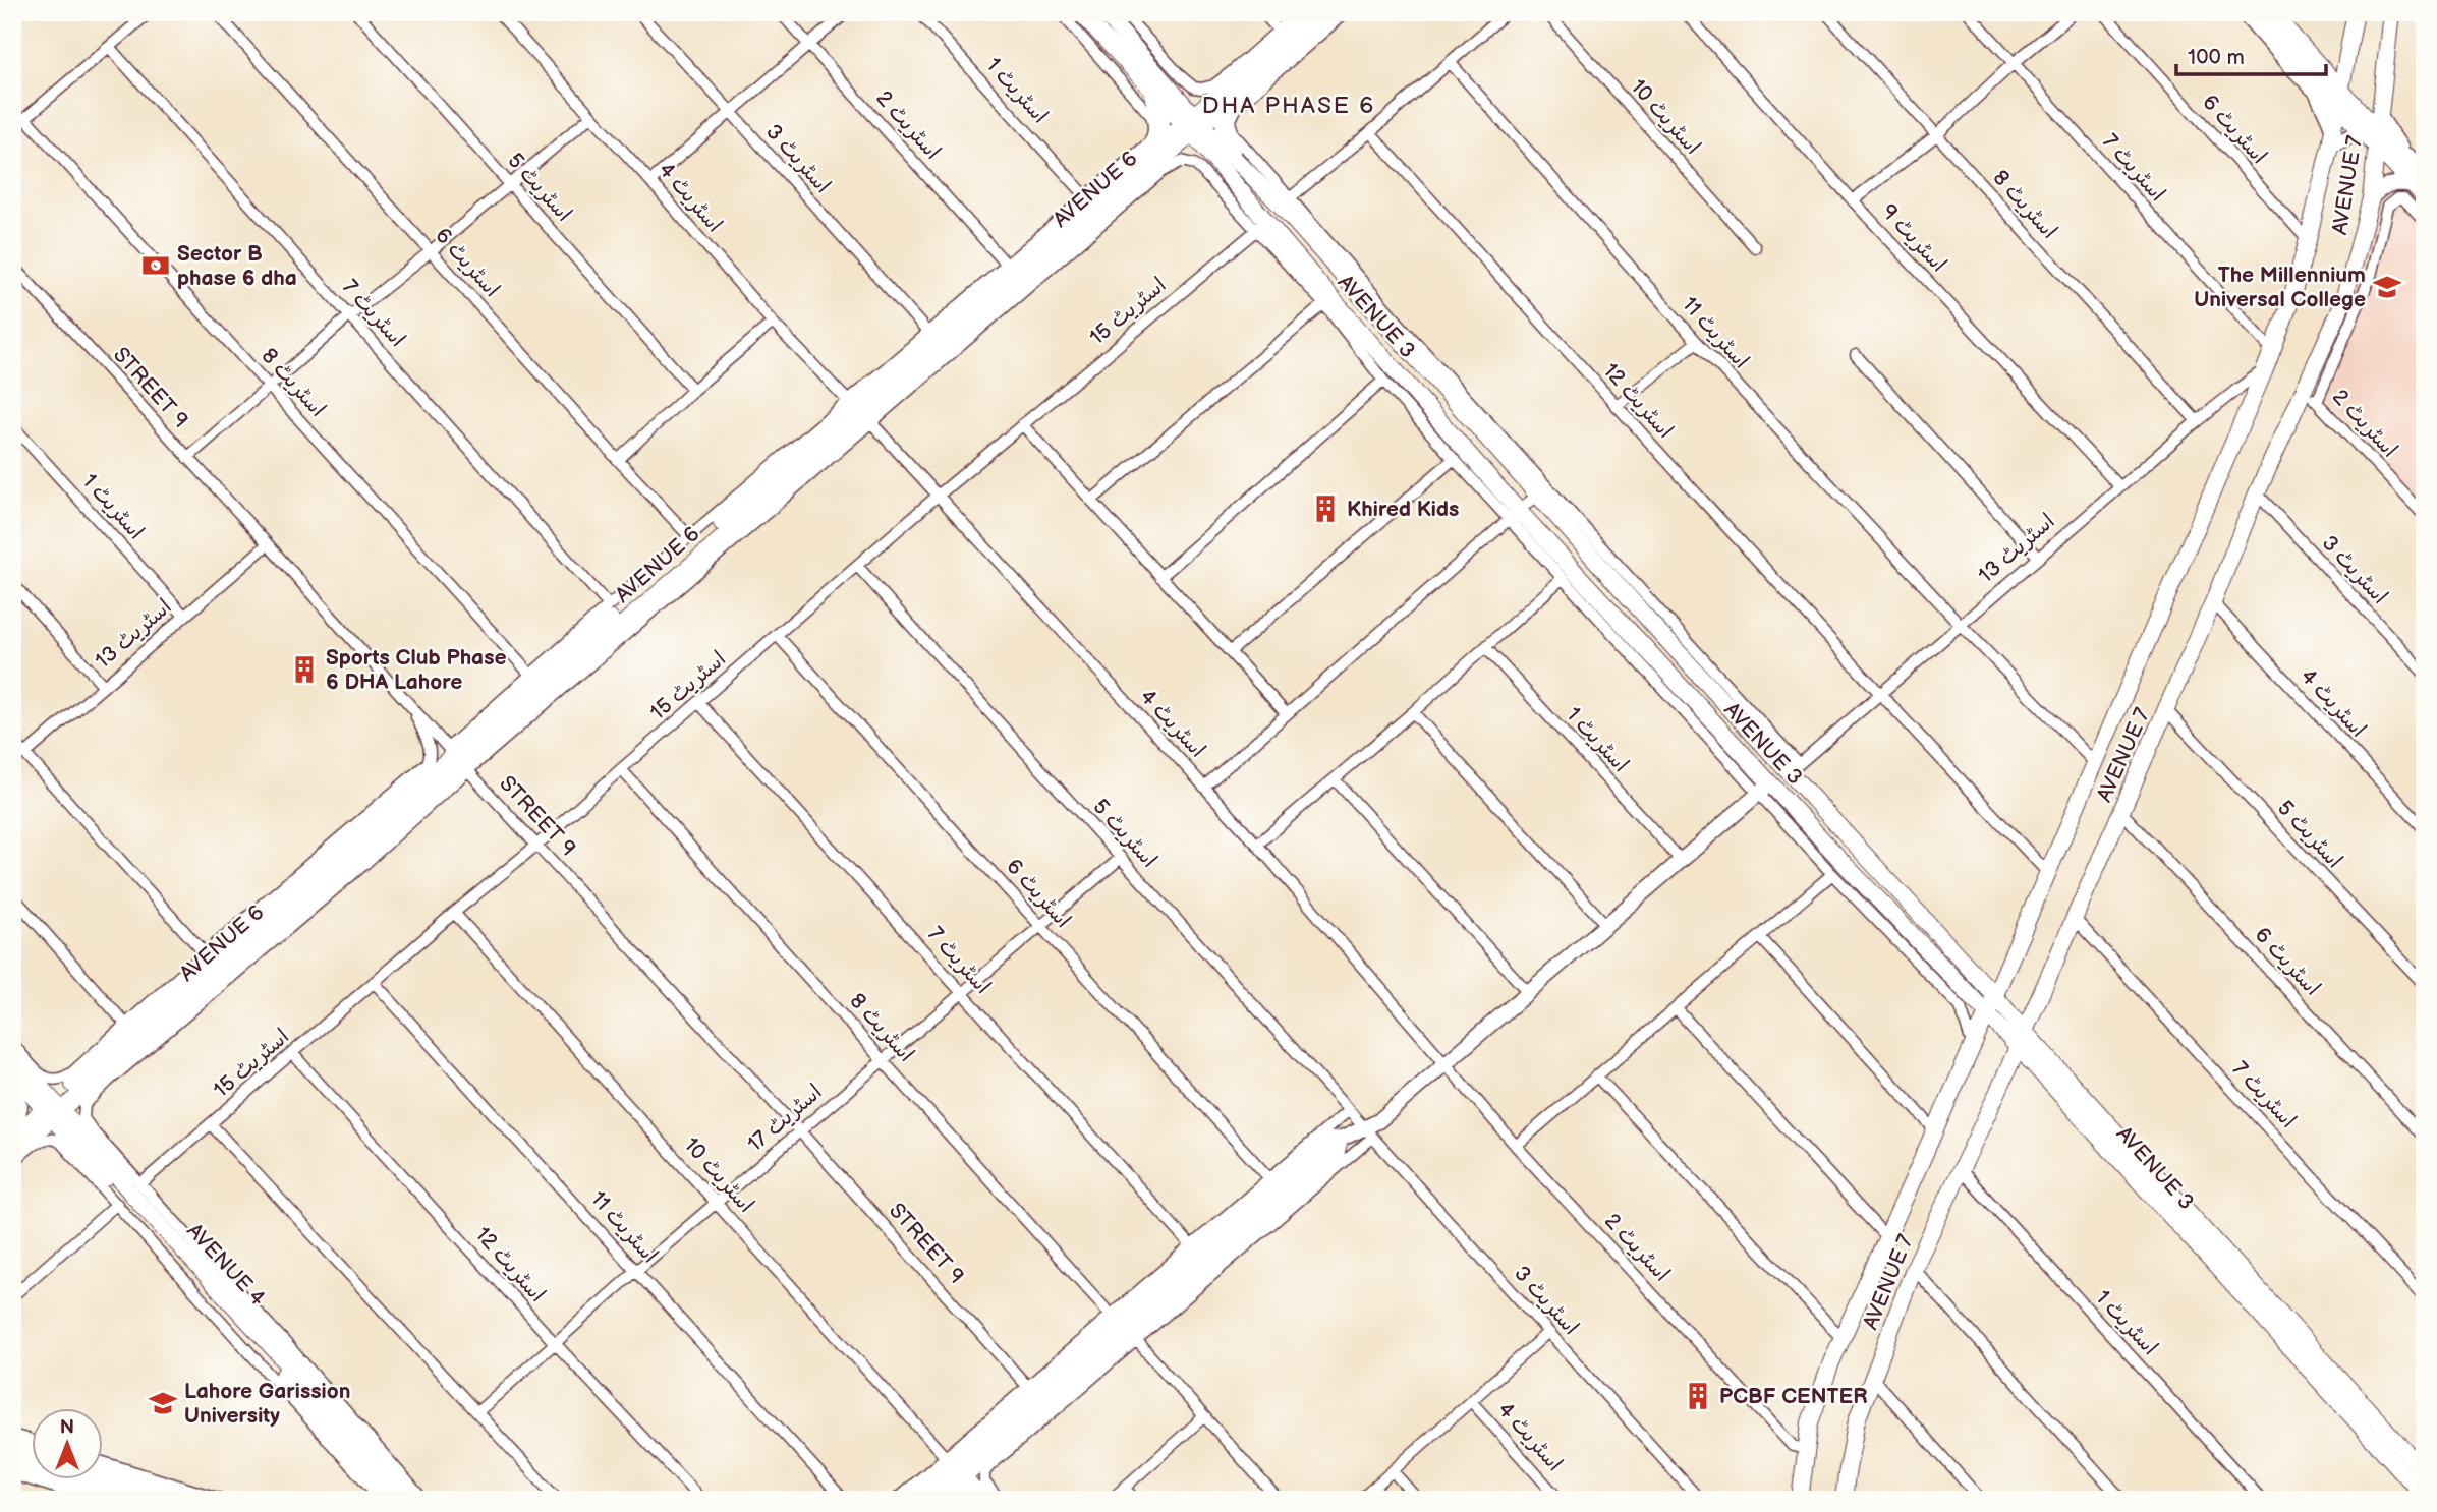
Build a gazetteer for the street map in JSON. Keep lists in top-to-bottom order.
{
  "streets": {
    "main road": [
      "AVENUE 7",
      "AVENUE 6",
      "AVENUE 3",
      "AVENUE 4"
    ],
    "street": [
      "اسٹریٹ 1",
      "اسٹریٹ 10",
      "اسٹریٹ 2",
      "اسٹریٹ 6",
      "اسٹریٹ 3",
      "اسٹریٹ 7",
      "اسٹریٹ 5",
      "اسٹریٹ 4",
      "اسٹریٹ 8",
      "اسٹریٹ 9",
      "اسٹریٹ 15",
      "اسٹریٹ 11",
      "STREET 9",
      "اسٹریٹ 12",
      "اسٹریٹ 13",
      "اسٹریٹ 17"
    ]
  },
  "crossings": [
    ["اسٹریٹ 1", "AVENUE 7"],
    ["اسٹریٹ 1", "اسٹریٹ 13"],
    ["اسٹریٹ 10", "اسٹریٹ 15"],
    ["اسٹریٹ 10", "اسٹریٹ 17"],
    ["اسٹریٹ 2", "AVENUE 7"],
    ["اسٹریٹ 2", "اسٹریٹ 4"],
    ["اسٹریٹ 6", "AVENUE 7"],
    ["اسٹریٹ 6", "اسٹریٹ 15"],
    ["اسٹریٹ 6", "اسٹریٹ 17"],
    ["اسٹریٹ 3", "AVENUE 7"],
    ["اسٹریٹ 3", "اسٹریٹ 5"],
    ["اسٹریٹ 7", "AVENUE 7"],
    ["اسٹریٹ 7", "اسٹریٹ 15"],
    ["اسٹریٹ 7", "اسٹریٹ 17"],
    ["AVENUE 7", "اسٹریٹ 5"],
    ["AVENUE 7", "اسٹریٹ 4"],
    ["AVENUE 7", "AVENUE 3"],
    ["AVENUE 7", "اسٹریٹ 11"],
    ["AVENUE 7", "اسٹریٹ 12"],
    ["AVENUE 7", "اسٹریٹ 13"],
    ["اسٹریٹ 5", "اسٹریٹ 15"],
    ["اسٹریٹ 5", "اسٹریٹ 17"],
    ["AVENUE 6", "اسٹریٹ 4"],
    ["AVENUE 6", "AVENUE 3"],
    ["AVENUE 6", "STREET 9"],
    ["AVENUE 6", "AVENUE 4"],
    ["اسٹریٹ 4", "اسٹریٹ 15"],
    ["اسٹریٹ 8", "اسٹریٹ 15"],
    ["اسٹریٹ 8", "اسٹریٹ 13"],
    ["اسٹریٹ 8", "اسٹریٹ 17"],
    ["اسٹریٹ 9", "اسٹریٹ 13"],
    ["اسٹریٹ 15", "AVENUE 3"],
    ["اسٹریٹ 15", "اسٹریٹ 11"],
    ["اسٹریٹ 15", "STREET 9"],
    ["اسٹریٹ 15", "اسٹریٹ 12"],
    ["AVENUE 3", "اسٹریٹ 13"],
    ["اسٹریٹ 11", "اسٹریٹ 13"],
    ["اسٹریٹ 11", "اسٹریٹ 17"],
    ["STREET 9", "اسٹریٹ 13"],
    ["STREET 9", "اسٹریٹ 17"],
    ["اسٹریٹ 12", "اسٹریٹ 13"],
    ["اسٹریٹ 12", "اسٹریٹ 17"]
  ],
  "districts": ["DHA PHASE 6"],
  "places": {
    "bank": ["Sector B phase 6 dha"],
    "school or university": ["The Millennium Universal College", "Lahore Garission University"],
    "building": ["Khired Kids", "Sports Club Phase 6 DHA Lahore", "PCBF CENTER"]
  },
  "scale_bar": "100 m",
  "north": "top"
}
